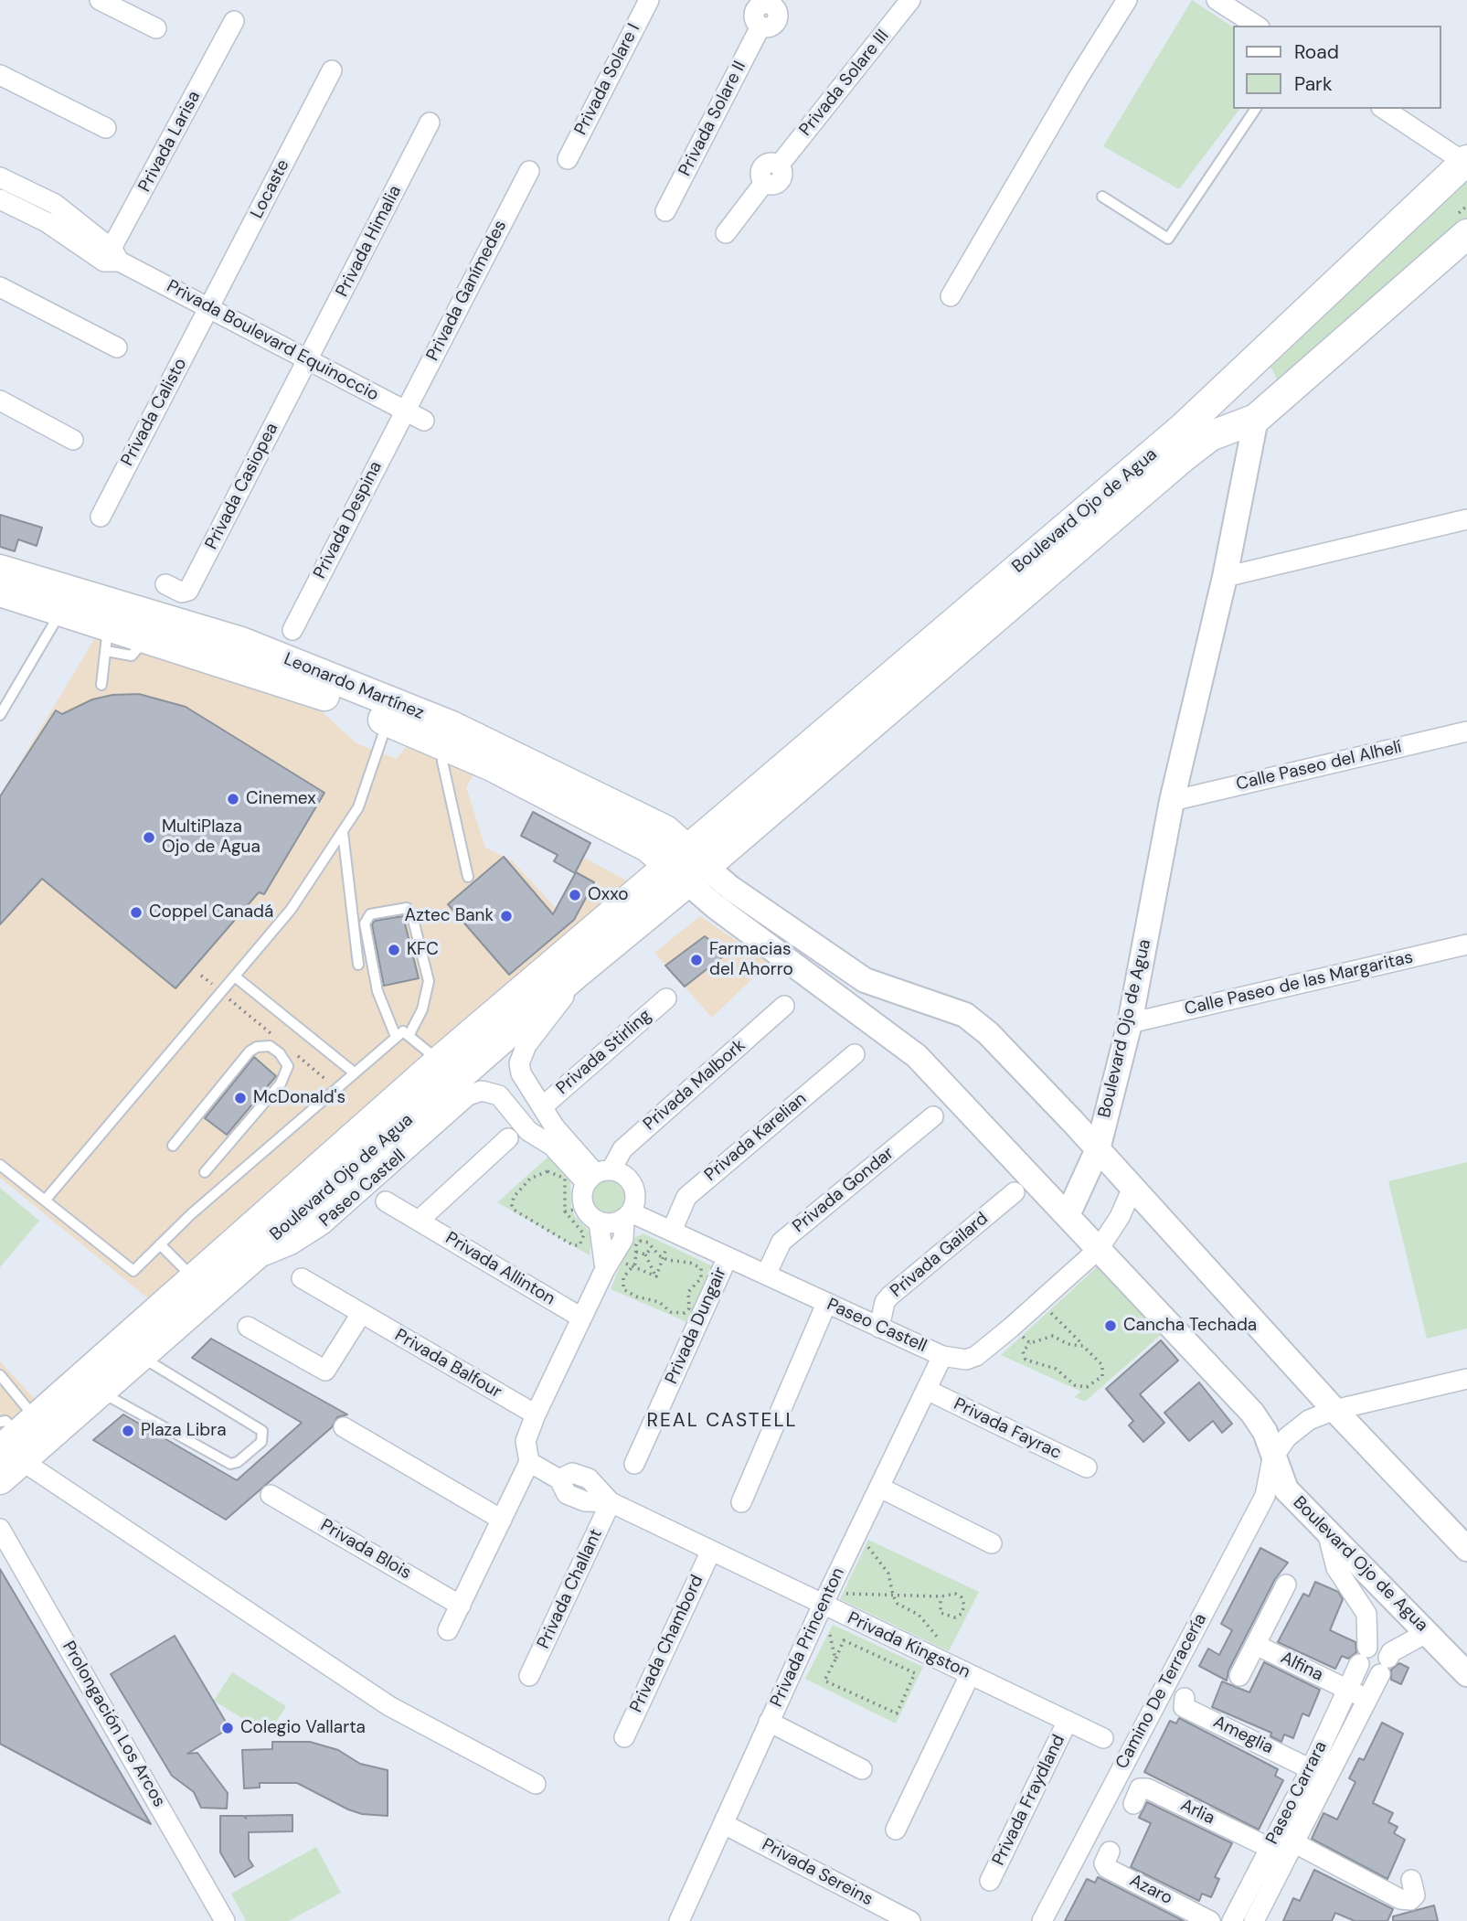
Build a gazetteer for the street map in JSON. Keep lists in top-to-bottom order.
{
  "streets": {
    "main road": ["Boulevard Ojo de Agua", "Leonardo Martínez"],
    "street": [
      "Privada Solare I",
      "Privada Solare III",
      "Privada Solare II",
      "Privada Larisa",
      "Locaste",
      "Privada Himalia",
      "Privada Ganímedes",
      "Privada Boulevard Equinoccio",
      "Privada Calisto",
      "Privada Casiopea",
      "Privada Despina",
      "Calle Paseo del Alhelí",
      "Calle Paseo de las Margaritas",
      "Privada Stirling",
      "Privada Malbork",
      "Privada Karelian",
      "Paseo Castell",
      "Privada Gondar",
      "Privada Gailard",
      "Privada Allinton",
      "Privada Dungair",
      "Privada Balfour",
      "Privada Fayrac",
      "Privada Blois",
      "Privada Challant",
      "Privada Princenton",
      "Privada Chambord",
      "Privada Kingston",
      "Alfina",
      "Camino De Terracería",
      "Prolongación Los Arcos",
      "Ameglia",
      "Paseo Carrara",
      "Privada Fraydland",
      "Arlia",
      "Privada Sereins",
      "Azaro"
    ]
  },
  "crossings": [
    ["Privada Larisa", "Privada Boulevard Equinoccio"],
    ["Locaste", "Privada Boulevard Equinoccio"],
    ["Locaste", "Privada Calisto"],
    ["Privada Himalia", "Privada Boulevard Equinoccio"],
    ["Privada Himalia", "Privada Casiopea"],
    ["Privada Ganímedes", "Privada Boulevard Equinoccio"],
    ["Privada Ganímedes", "Privada Despina"],
    ["Privada Boulevard Equinoccio", "Privada Calisto"],
    ["Privada Boulevard Equinoccio", "Privada Casiopea"],
    ["Privada Boulevard Equinoccio", "Privada Despina"],
    ["Boulevard Ojo de Agua", "Leonardo Martínez"],
    ["Boulevard Ojo de Agua", "Calle Paseo del Alhelí"],
    ["Boulevard Ojo de Agua", "Calle Paseo de las Margaritas"],
    ["Boulevard Ojo de Agua", "Paseo Castell"],
    ["Boulevard Ojo de Agua", "Camino De Terracería"],
    ["Privada Malbork", "Paseo Castell"],
    ["Privada Karelian", "Paseo Castell"],
    ["Paseo Castell", "Privada Gondar"],
    ["Paseo Castell", "Privada Gailard"],
    ["Paseo Castell", "Privada Dungair"],
    ["Paseo Castell", "Privada Princenton"],
    ["Privada Fayrac", "Privada Princenton"],
    ["Privada Challant", "Privada Kingston"],
    ["Privada Princenton", "Privada Kingston"],
    ["Privada Princenton", "Privada Sereins"],
    ["Privada Chambord", "Privada Kingston"],
    ["Privada Kingston", "Privada Fraydland"],
    ["Alfina", "Paseo Carrara"],
    ["Ameglia", "Paseo Carrara"],
    ["Paseo Carrara", "Arlia"]
  ],
  "districts": ["REAL CASTELL"],
  "places": [
    "Cinemex",
    "MultiPlaza Ojo de Agua",
    "Oxxo",
    "Coppel Canadá",
    "Aztec Bank",
    "KFC",
    "Farmacias del Ahorro",
    "McDonald's",
    "Cancha Techada",
    "Plaza Libra",
    "Colegio Vallarta"
  ],
  "legend": ["Road", "Park"]
}
